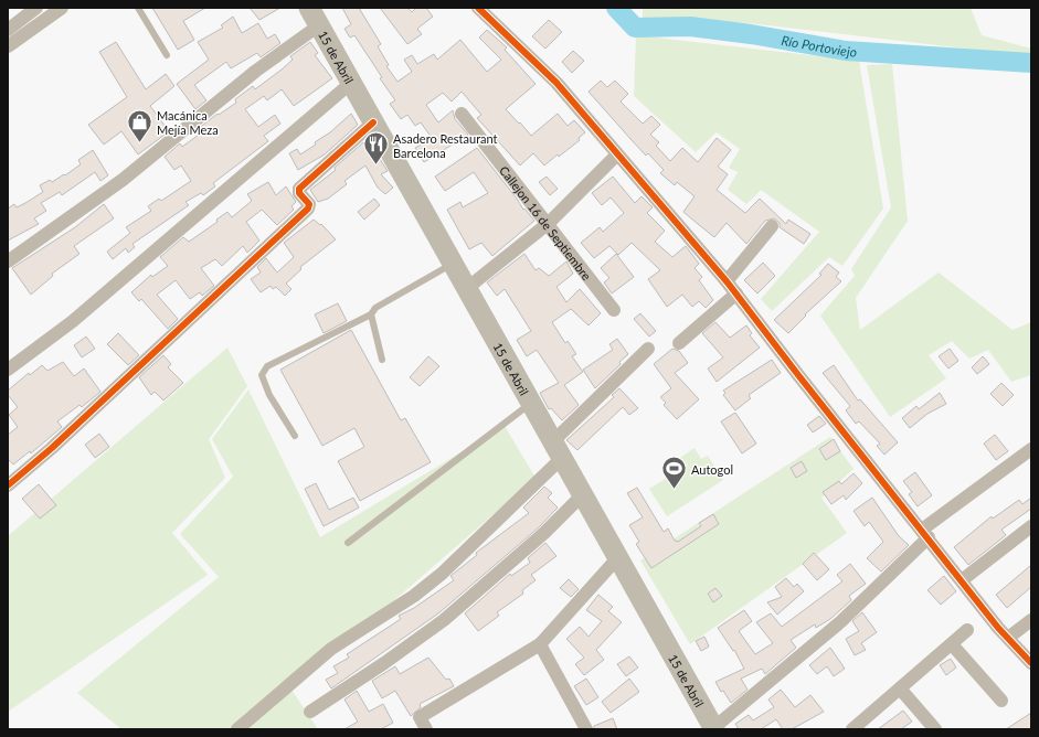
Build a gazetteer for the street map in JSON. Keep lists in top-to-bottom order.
{
  "streets": {
    "main road": ["15 de Abril"],
    "street": ["Callejon 16 de Septiembre"]
  },
  "water": ["Río Portoviejo"],
  "places": {
    "shop": ["Macánica Mejía Meza"],
    "restaurant": ["Asadero Restaurant Barcelona"],
    "sports": ["Autogol"]
  }
}
